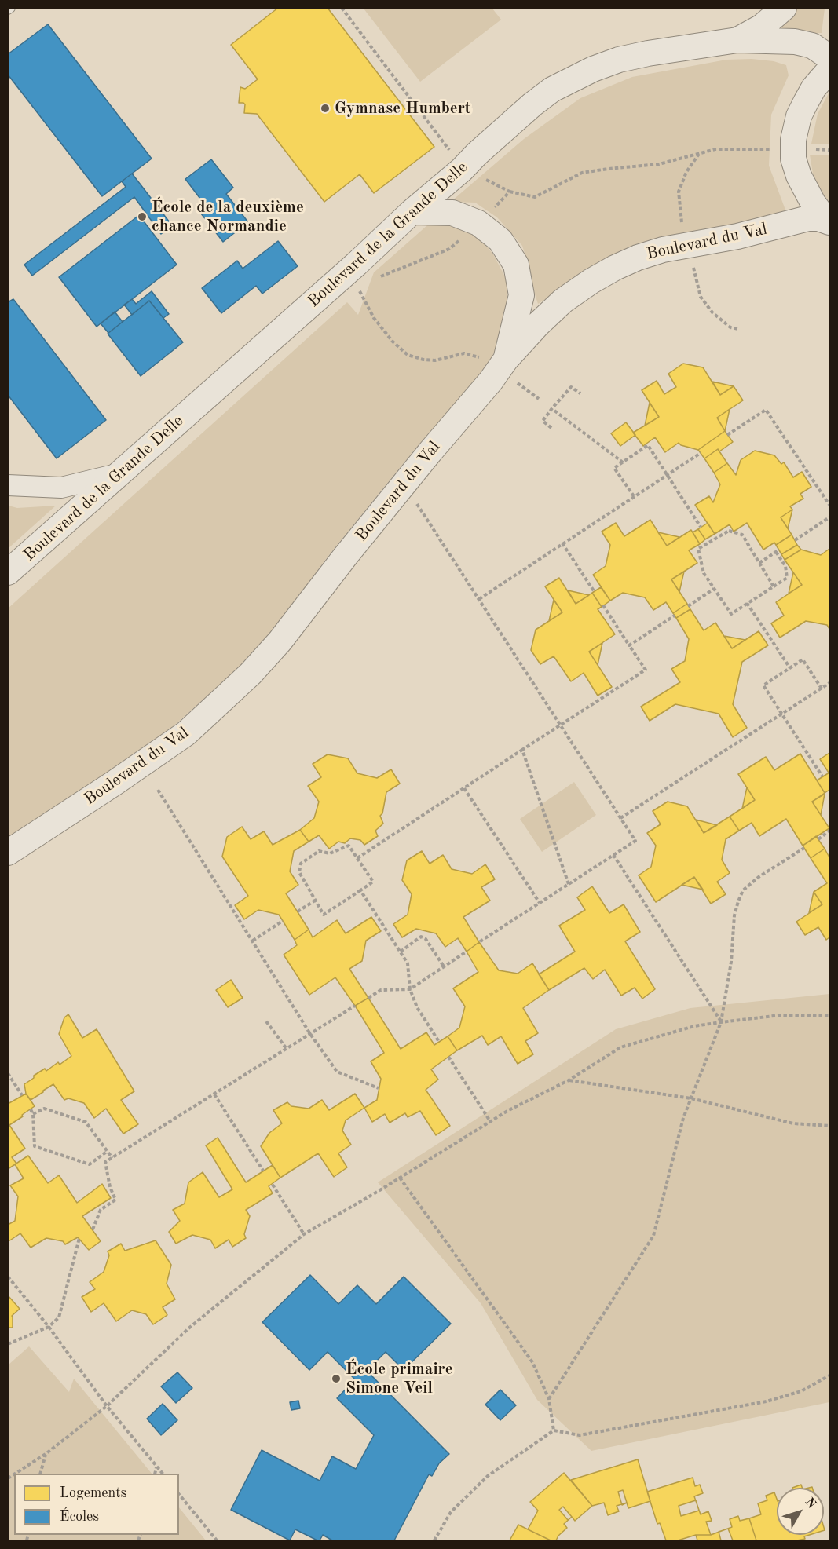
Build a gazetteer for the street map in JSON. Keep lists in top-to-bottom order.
{
  "streets": {
    "street": ["Boulevard de la Grande Delle", "Boulevard du Val"]
  },
  "places": ["Gymnase Humbert", "École de la deuxième chance Normandie", "École primaire Simone Veil"],
  "legend": ["Logements", "Écoles"],
  "north": "top right"
}
